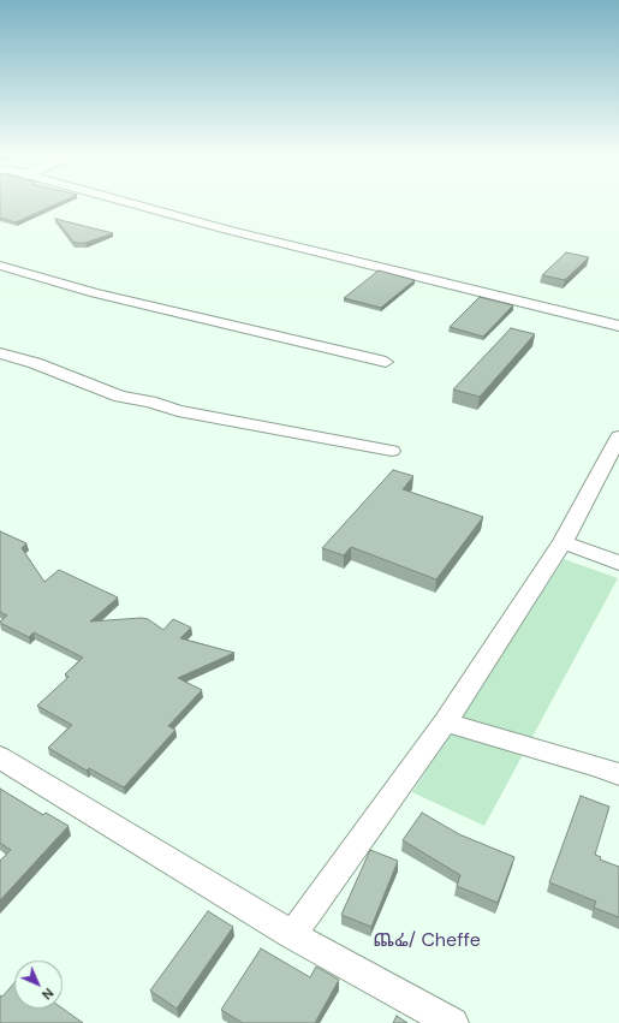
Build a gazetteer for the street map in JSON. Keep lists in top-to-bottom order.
{
  "districts": ["ጨፌ/ Cheffe"],
  "north": "bottom right"
}
